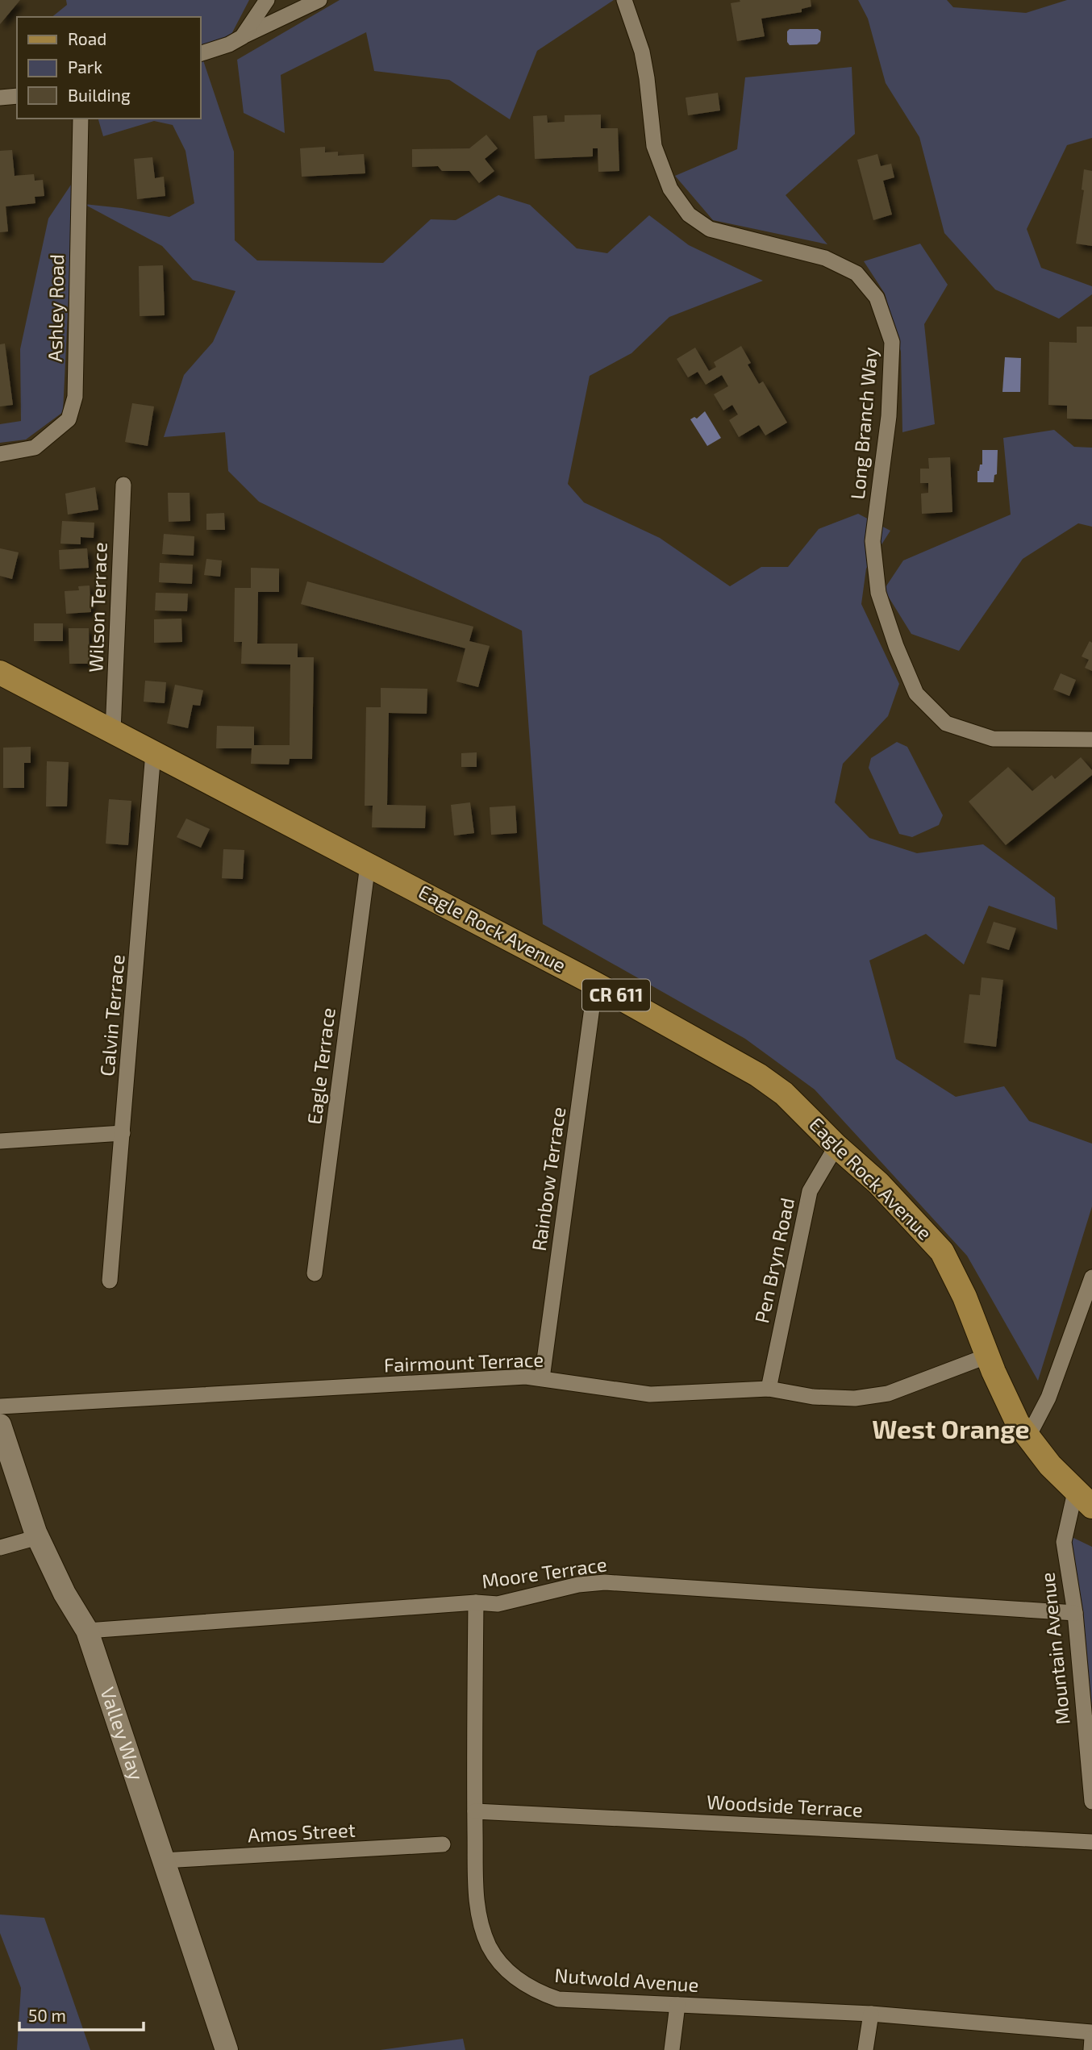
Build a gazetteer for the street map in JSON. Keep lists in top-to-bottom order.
{
  "streets": {
    "main road": ["Eagle Rock Avenue", "CR 611"],
    "street": [
      "Ashley Road",
      "Long Branch Way",
      "Wilson Terrace",
      "Calvin Terrace",
      "Eagle Terrace",
      "Rainbow Terrace",
      "Pen Bryn Road",
      "Fairmount Terrace",
      "Moore Terrace",
      "Mountain Avenue",
      "Valley Way",
      "Woodside Terrace",
      "Amos Street",
      "Nutwold Avenue"
    ]
  },
  "crossings": [
    ["Wilson Terrace", "Eagle Rock Avenue"],
    ["Eagle Rock Avenue", "Calvin Terrace"],
    ["Eagle Rock Avenue", "Eagle Terrace"],
    ["Eagle Rock Avenue", "Rainbow Terrace"],
    ["Eagle Rock Avenue", "Pen Bryn Road"],
    ["Eagle Rock Avenue", "Fairmount Terrace"],
    ["Eagle Rock Avenue", "Mountain Avenue"],
    ["Rainbow Terrace", "Fairmount Terrace"],
    ["Pen Bryn Road", "Fairmount Terrace"],
    ["Moore Terrace", "Mountain Avenue"],
    ["Moore Terrace", "Valley Way"],
    ["Moore Terrace", "Nutwold Avenue"],
    ["Valley Way", "Amos Street"],
    ["Woodside Terrace", "Nutwold Avenue"]
  ],
  "districts": ["West Orange"],
  "legend": ["Road", "Park", "Building"],
  "scale_bar": "50 m"
}
